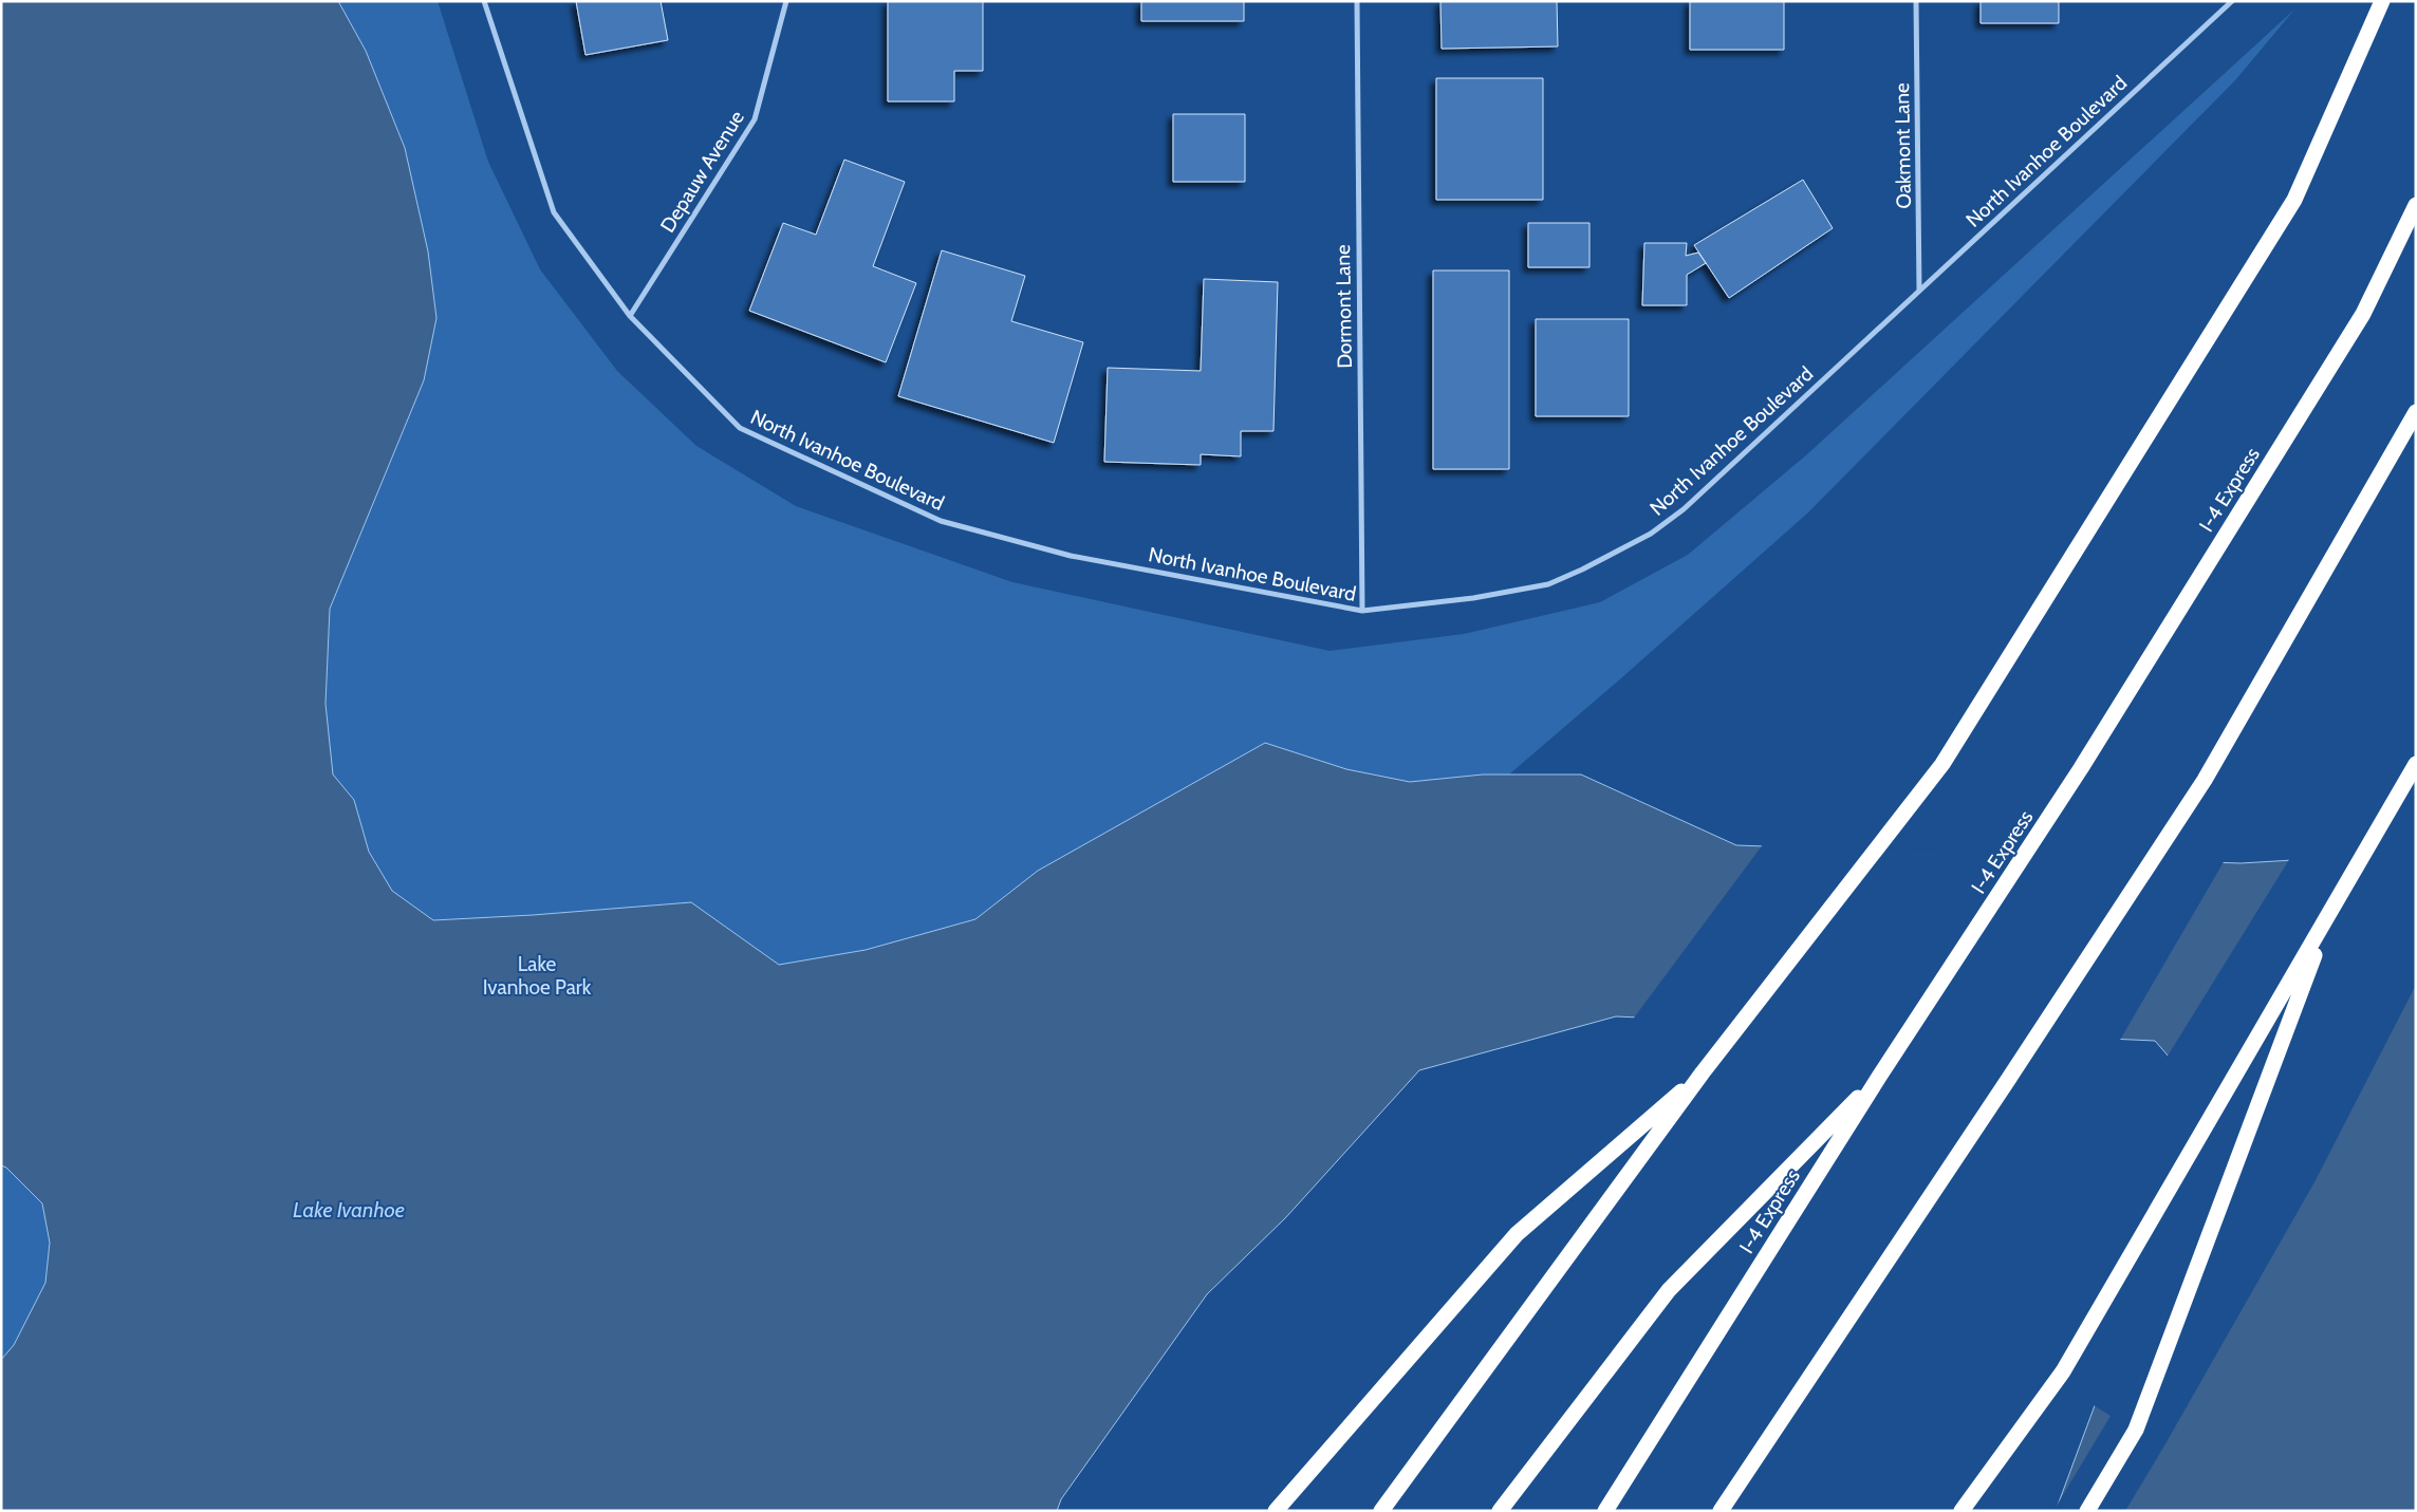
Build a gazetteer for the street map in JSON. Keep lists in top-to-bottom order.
{
  "streets": {
    "highway": ["I-4 Express"],
    "street": [
      "Oakmont Lane",
      "North Ivanhoe Boulevard",
      "Depauw Avenue",
      "Dormont Lane"
    ]
  },
  "crossings": [
    ["Oakmont Lane", "North Ivanhoe Boulevard"],
    ["North Ivanhoe Boulevard", "Depauw Avenue"],
    ["North Ivanhoe Boulevard", "Dormont Lane"]
  ],
  "water": ["Lake Ivanhoe"],
  "parks": ["Lake Ivanhoe Park"]
}
